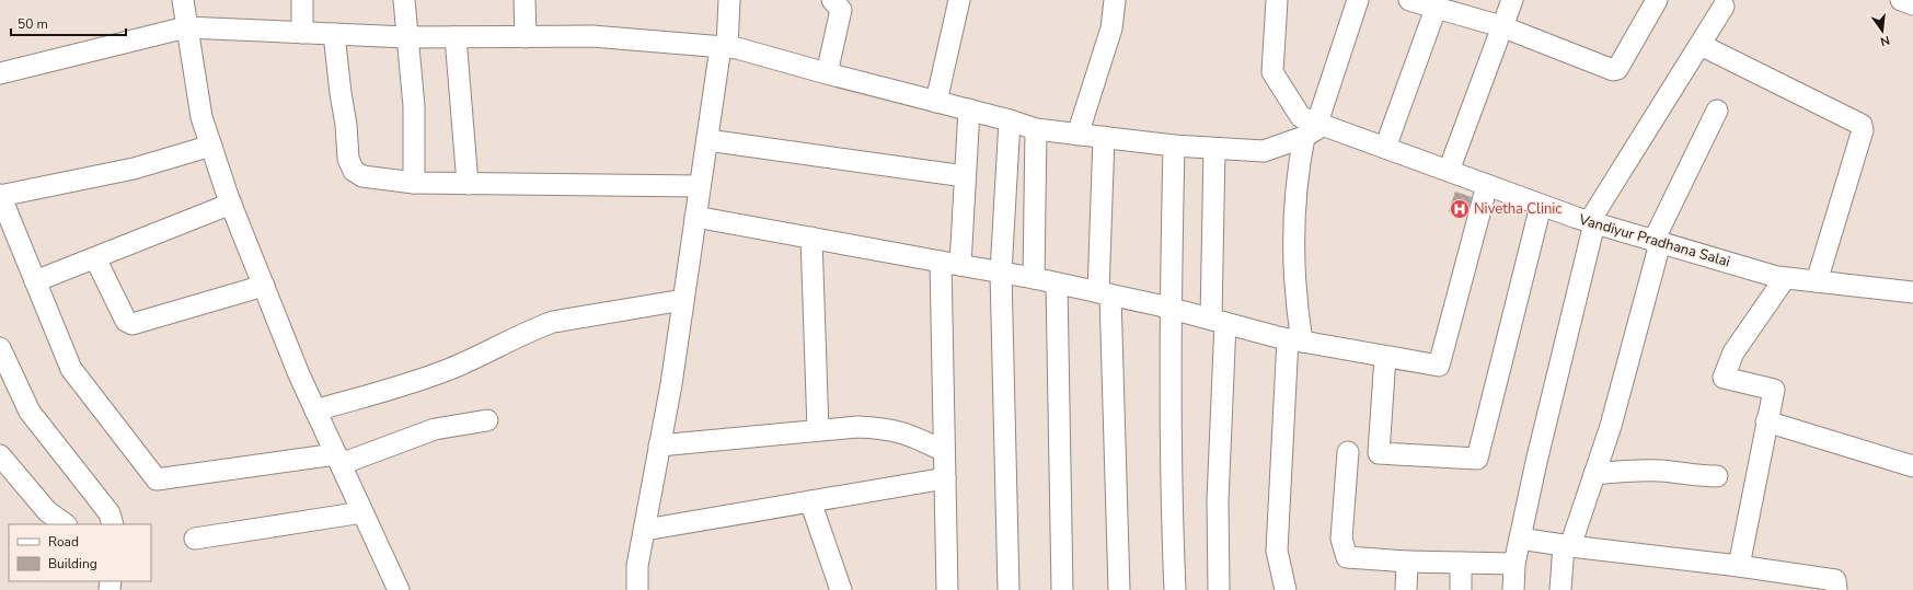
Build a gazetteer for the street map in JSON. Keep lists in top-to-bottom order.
{
  "streets": {
    "street": ["Vandiyur Pradhana Salai"]
  },
  "places": {
    "hospital": ["Nivetha Clinic"]
  },
  "legend": ["Road", "Building"],
  "scale_bar": "50 m",
  "north": "bottom"
}
